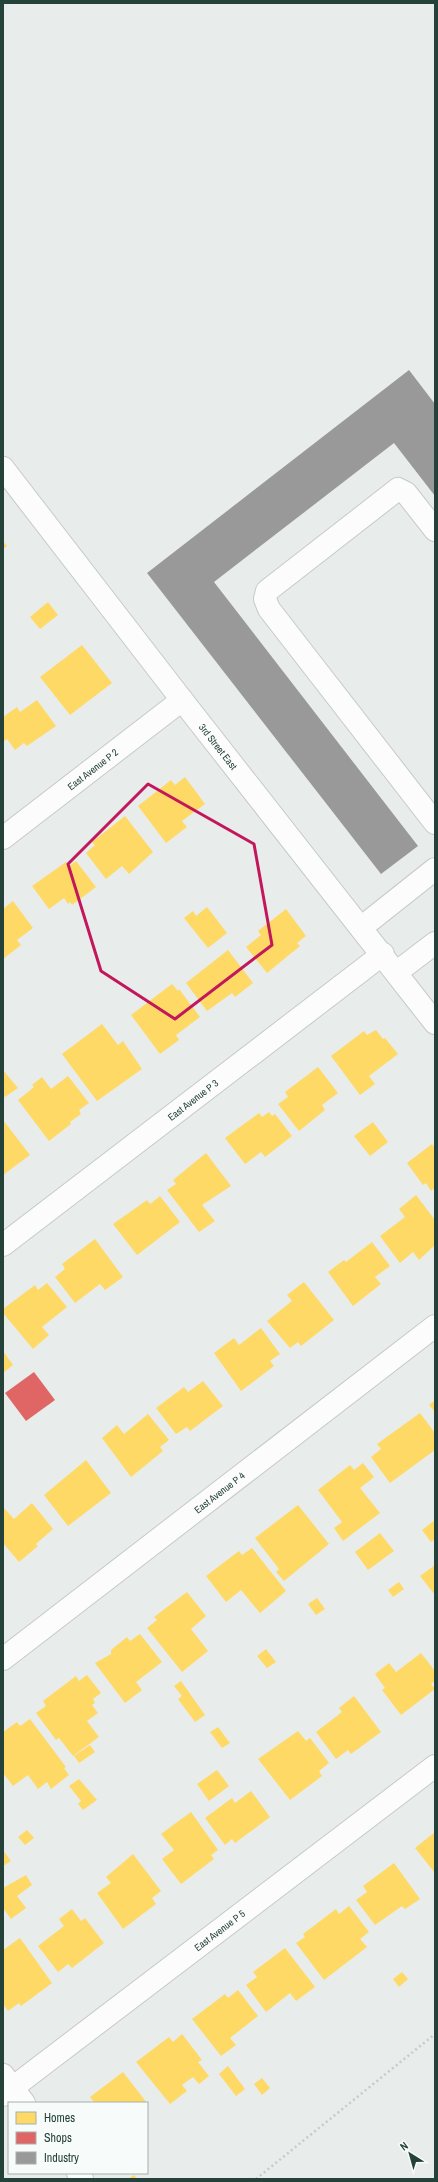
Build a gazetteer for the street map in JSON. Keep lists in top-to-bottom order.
{
  "streets": {
    "street": [
      "3rd Street East",
      "East Avenue P 2",
      "East Avenue P 3",
      "East Avenue P 4",
      "East Avenue P 5"
    ]
  },
  "crossings": [
    ["3rd Street East", "East Avenue P 2"],
    ["3rd Street East", "East Avenue P 3"]
  ],
  "legend": ["Homes", "Shops", "Industry"],
  "north": "top left"
}
